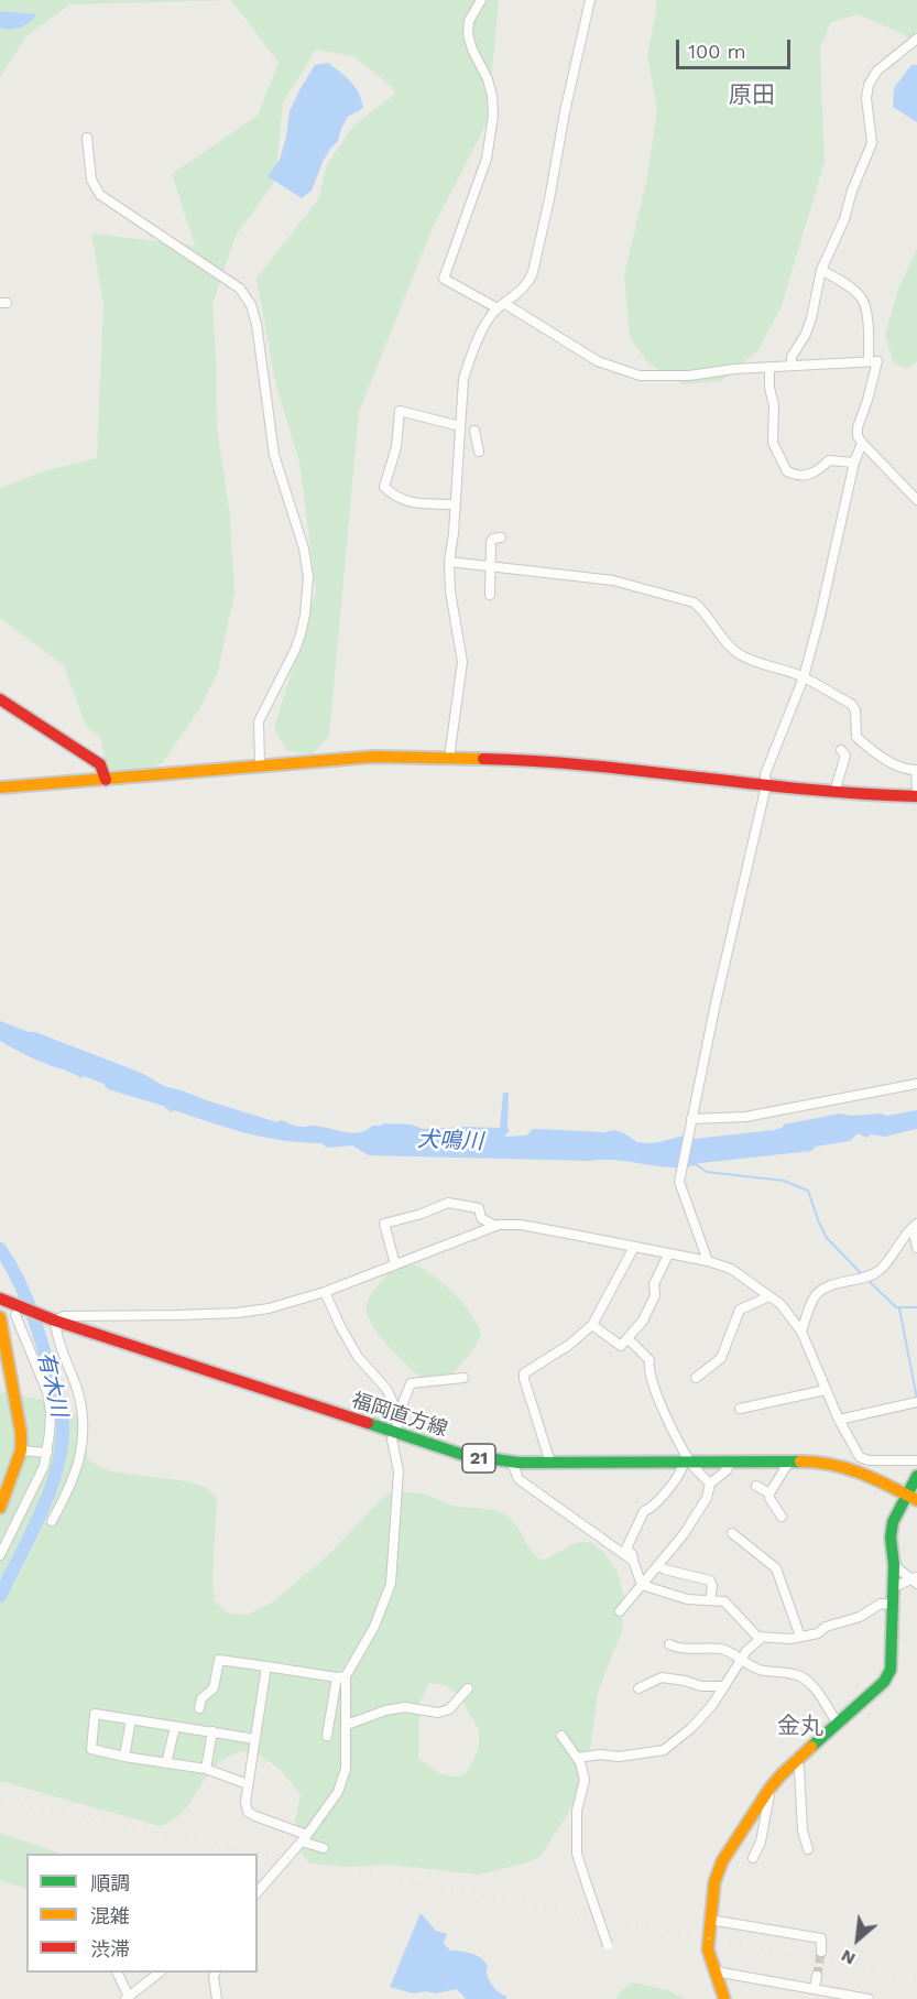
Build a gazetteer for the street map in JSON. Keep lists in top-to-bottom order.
{
  "streets": {
    "street": ["福岡直方線", "21"]
  },
  "districts": ["原田", "金丸"],
  "water": ["犬鳴川", "有木川"],
  "legend": ["順調", "混雑", "渋滞"],
  "scale_bar": "100 m",
  "north": "bottom left"
}
